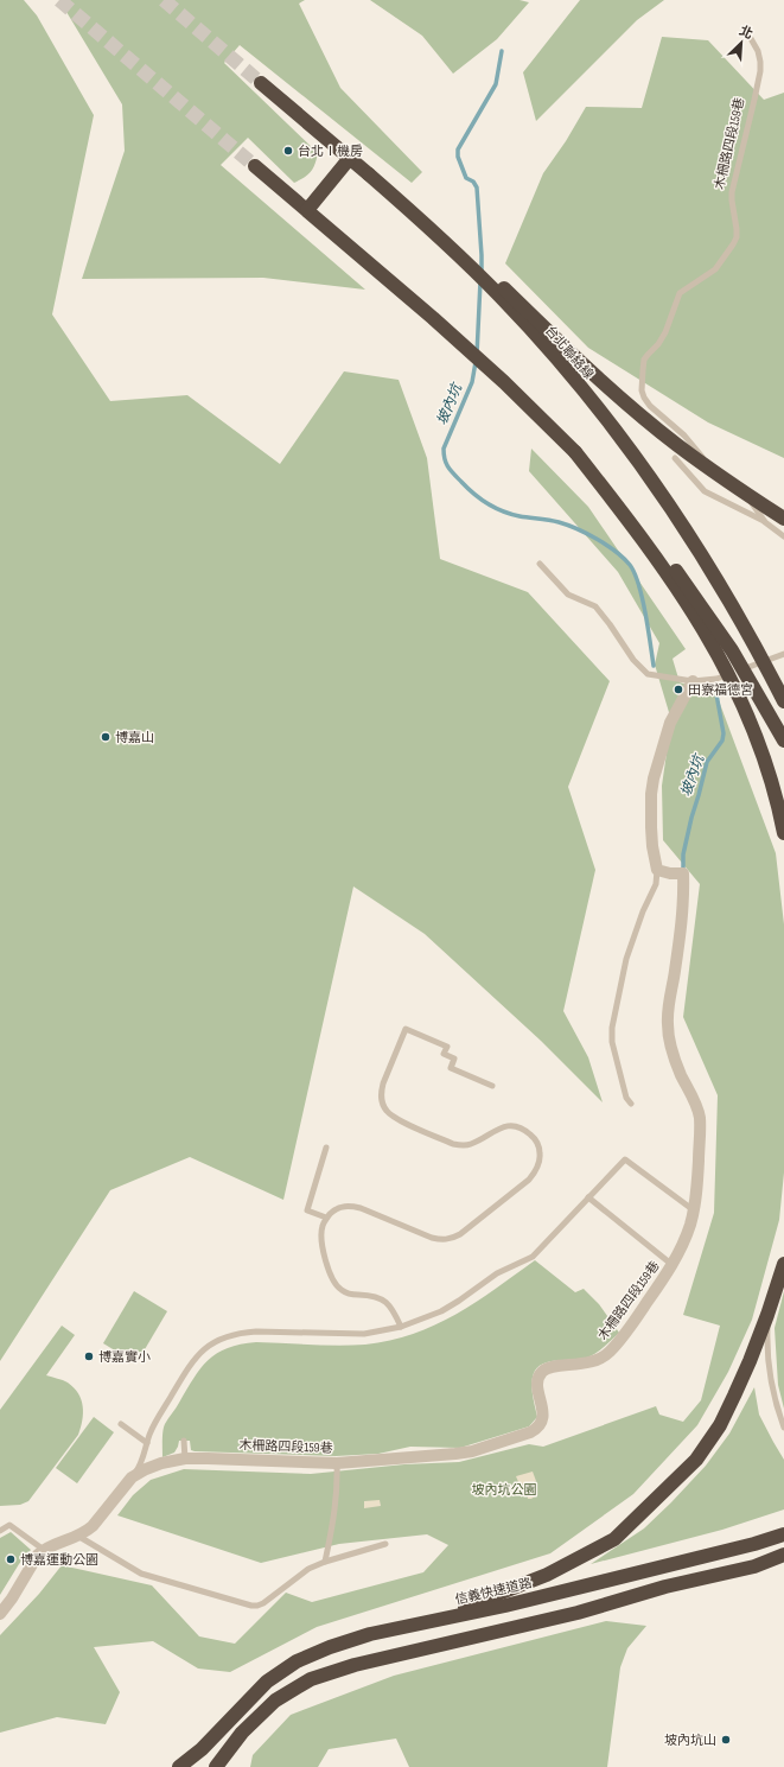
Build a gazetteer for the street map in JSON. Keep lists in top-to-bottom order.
{
  "streets": {
    "highway": ["台北聯絡線", "信義快速道路"],
    "street": ["木柵路四段159巷"]
  },
  "water": ["坡內坑"],
  "parks": ["坡內坑公園"],
  "places": [
    "台北Ⅰ機房",
    "田寮福德宮",
    "博嘉山",
    "博嘉實小",
    "博嘉運動公園",
    "坡內坑山"
  ],
  "north": "top right"
}
